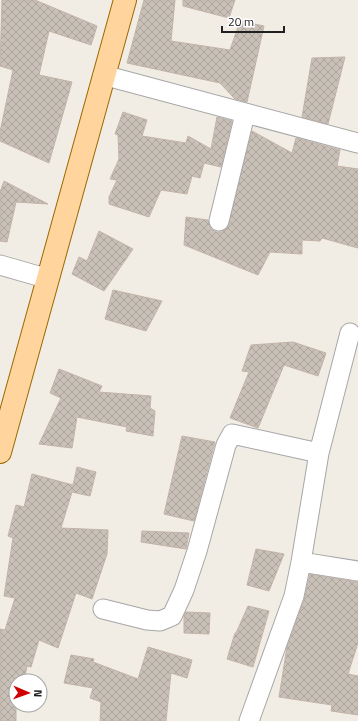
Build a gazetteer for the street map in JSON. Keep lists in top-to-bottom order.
{
  "scale_bar": "20 m",
  "north": "right"
}
